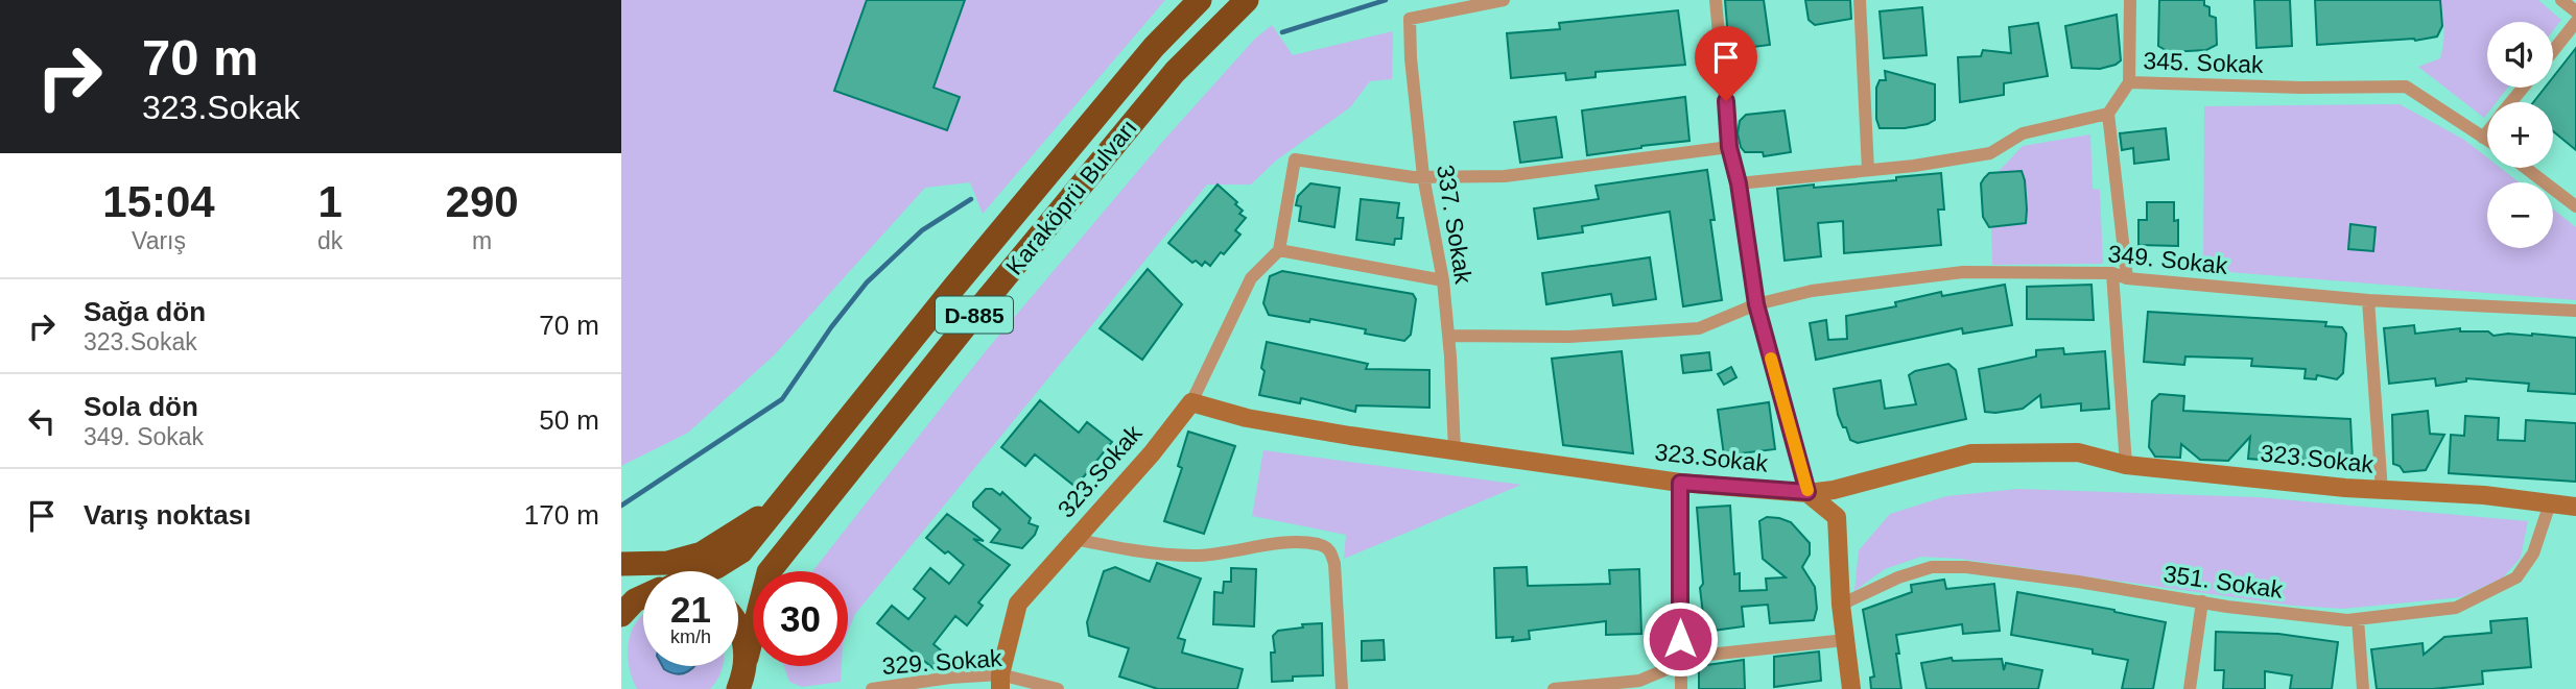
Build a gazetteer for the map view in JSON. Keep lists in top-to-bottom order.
{
  "streets": {
    "highway": ["Karaköprü Bulvarı", "D-885"],
    "street": [
      "345. Sokak",
      "337. Sokak",
      "349. Sokak",
      "323.Sokak",
      "351. Sokak",
      "329. Sokak"
    ]
  },
  "crossings": [
    ["337. Sokak", "349. Sokak"],
    ["337. Sokak", "323.Sokak"],
    ["323.Sokak", "351. Sokak"],
    ["323.Sokak", "329. Sokak"]
  ],
  "page": {
    "turn": ["70 m", "323.Sokak"],
    "map_buttons": ["+", "−"],
    "eta": [
      "15:04",
      "Varış",
      "1",
      "dk",
      "290",
      "m"
    ],
    "list": [
      {
        "name": "Sağa dön",
        "note": "323.Sokak",
        "value": "70 m"
      },
      {
        "name": "Sola dön",
        "note": "349. Sokak",
        "value": "50 m"
      },
      {
        "name": "Varış noktası",
        "value": "170 m"
      }
    ],
    "speed": "21 km/h",
    "limit": "30"
  }
}
